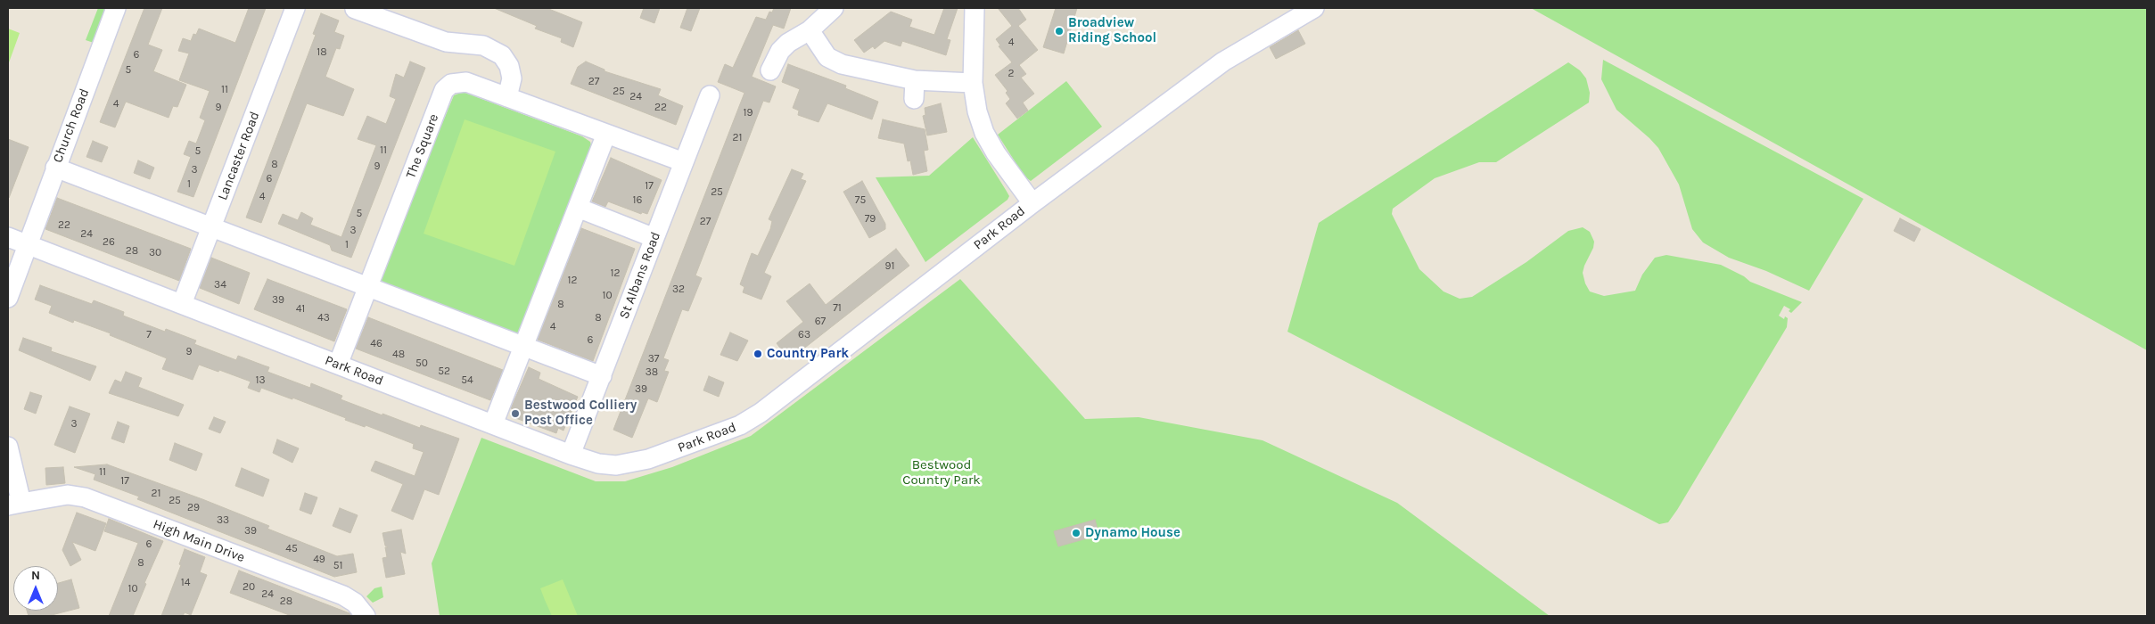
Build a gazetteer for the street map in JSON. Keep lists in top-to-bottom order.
{
  "streets": {
    "street": [
      "Church Road",
      "The Square",
      "Lancaster Road",
      "Park Road",
      "St Albans Road",
      "High Main Drive"
    ]
  },
  "crossings": [
    ["Church Road", "Park Road"],
    ["The Square", "Park Road"],
    ["The Square", "St Albans Road"],
    ["Lancaster Road", "Park Road"],
    ["Park Road", "St Albans Road"]
  ],
  "parks": ["Bestwood Country Park"],
  "places": [
    "Broadview Riding School",
    "Country Park",
    "Bestwood Colliery Post Office",
    "Dynamo House"
  ],
  "house_numbers": [
    "4",
    "18",
    "6",
    "5",
    "2",
    "27",
    "11",
    "25",
    "24",
    "4",
    "9",
    "22",
    "19",
    "21",
    "11",
    "5",
    "8",
    "9",
    "3",
    "6",
    "1",
    "17",
    "25",
    "4",
    "16",
    "75",
    "5",
    "79",
    "27",
    "22",
    "3",
    "24",
    "26",
    "1",
    "28",
    "30",
    "91",
    "12",
    "12",
    "34",
    "32",
    "10",
    "39",
    "8",
    "71",
    "41",
    "43",
    "8",
    "67",
    "4",
    "7",
    "63",
    "6",
    "46",
    "9",
    "48",
    "37",
    "50",
    "52",
    "38",
    "13",
    "54",
    "39",
    "3",
    "11",
    "17",
    "21",
    "25",
    "29",
    "33",
    "39",
    "6",
    "45",
    "49",
    "8",
    "51",
    "14",
    "20",
    "10",
    "24",
    "28"
  ],
  "north": "top"
}
